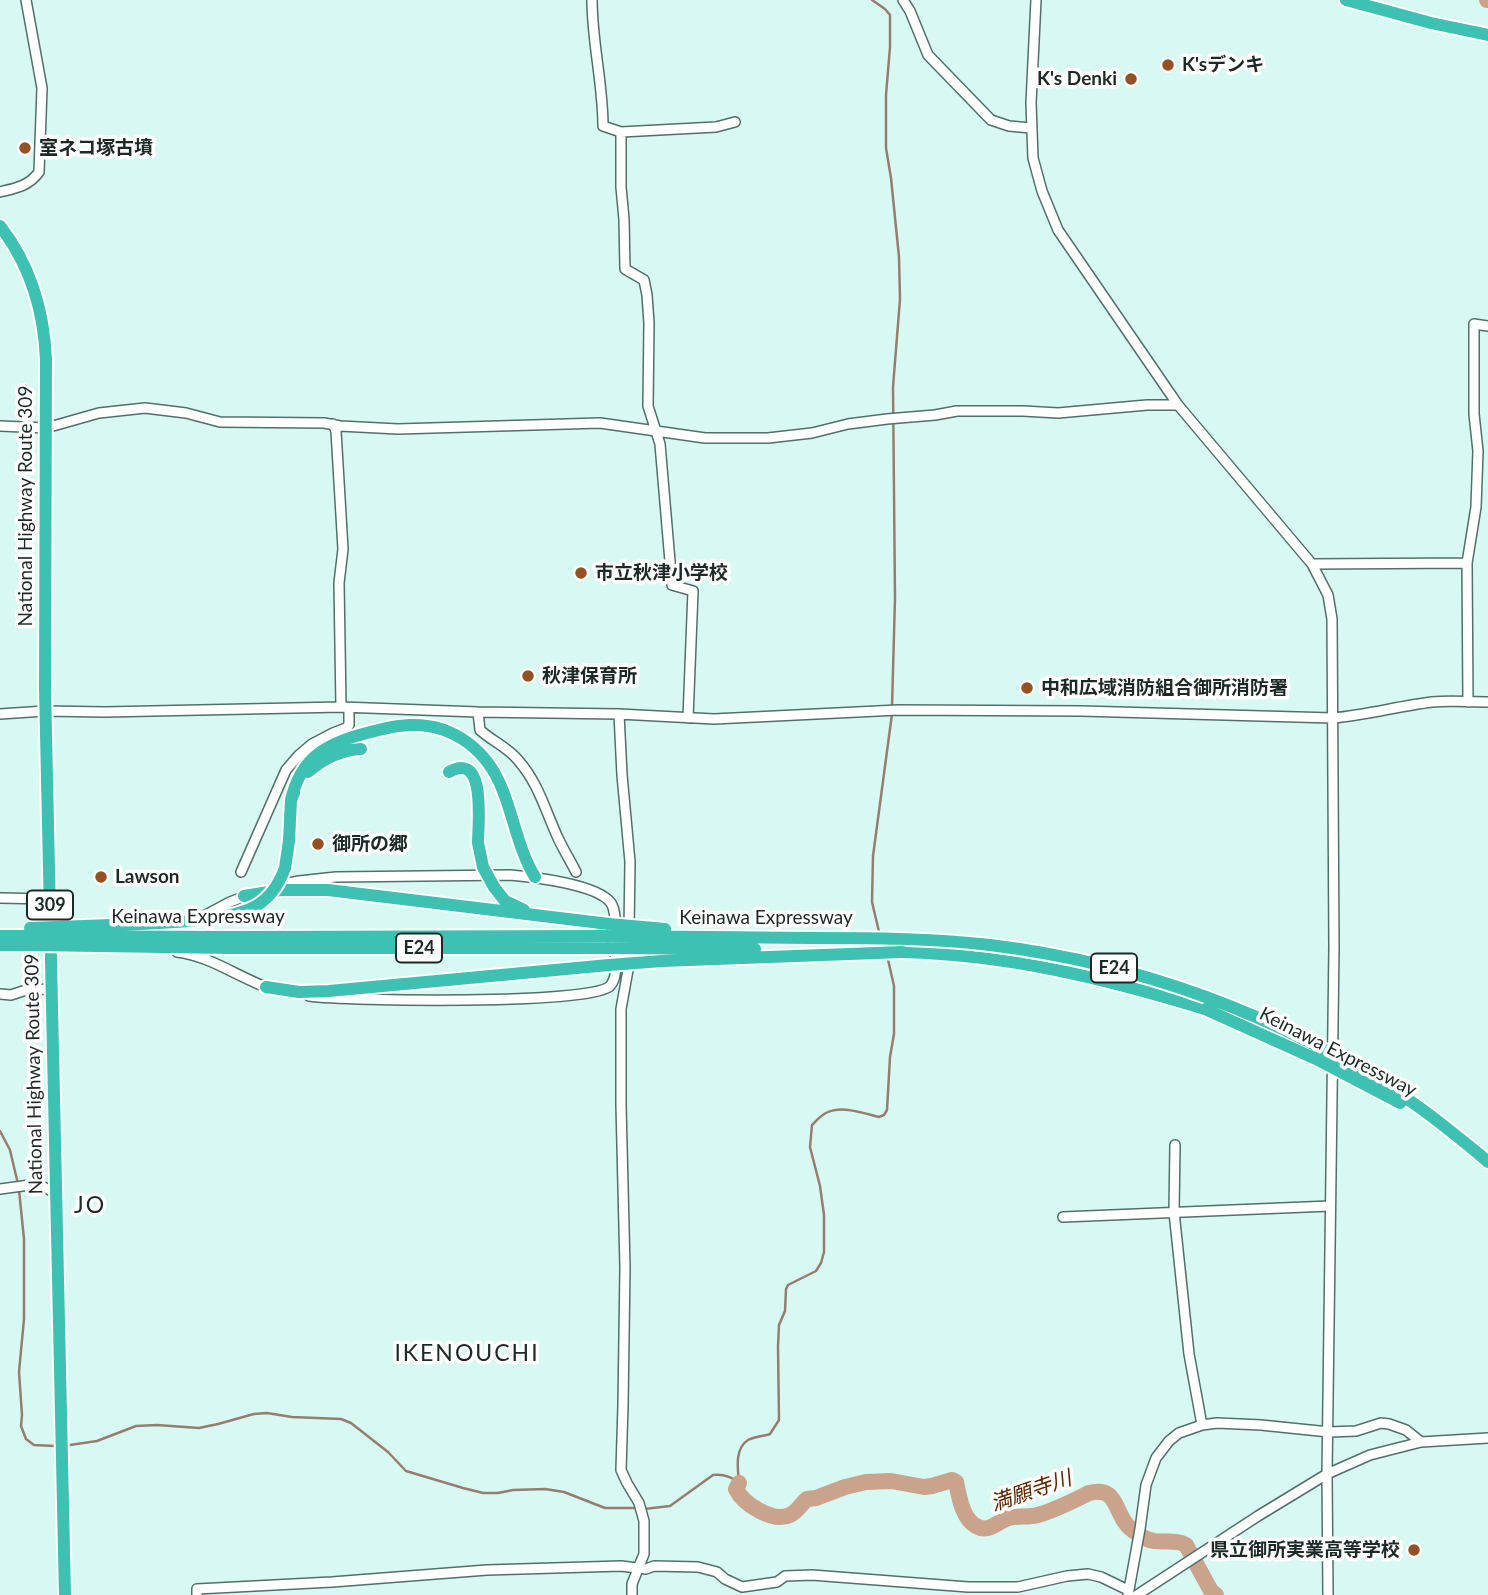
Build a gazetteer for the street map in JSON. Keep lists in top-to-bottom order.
{
  "streets": {
    "highway": [
      "National Highway Route 309",
      "309",
      "Keinawa Expressway",
      "E24"
    ]
  },
  "districts": ["JO", "IKENOUCHI"],
  "water": ["満願寺川"],
  "places": [
    "K'sデンキ",
    "K's Denki",
    "室ネコ塚古墳",
    "市立秋津小学校",
    "秋津保育所",
    "中和広域消防組合御所消防署",
    "御所の郷",
    "Lawson",
    "県立御所実業高等学校"
  ]
}
